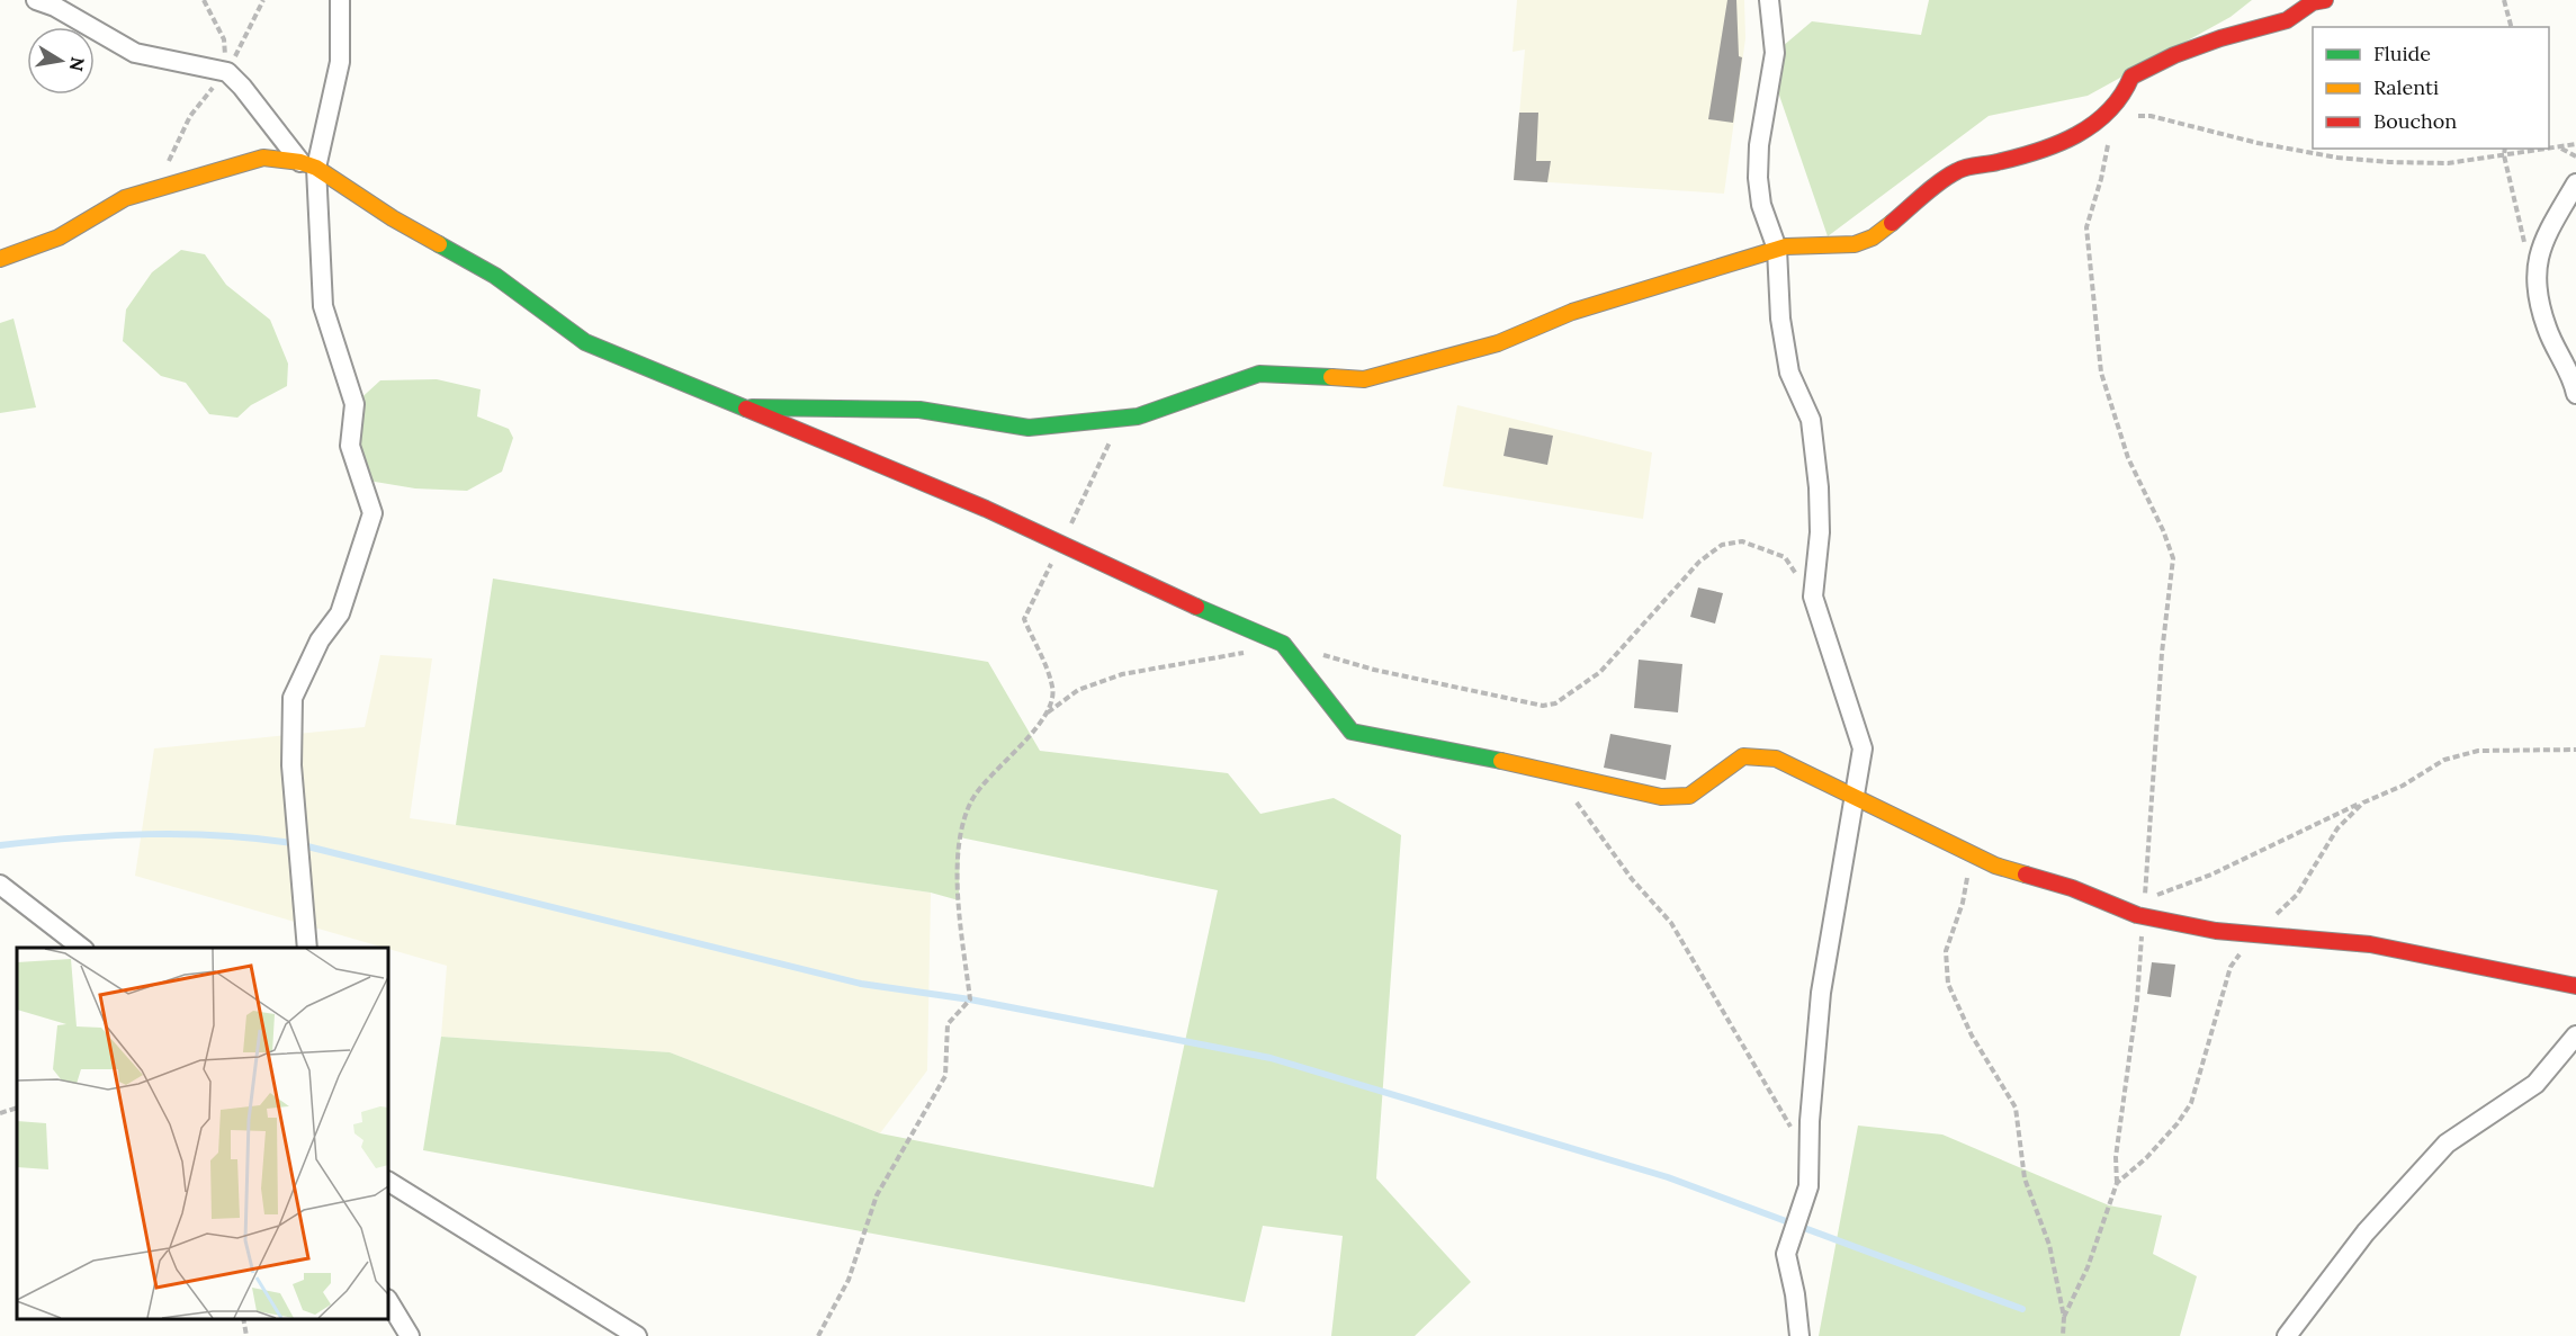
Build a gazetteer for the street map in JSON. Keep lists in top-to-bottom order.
{
  "legend": ["Fluide", "Ralenti", "Bouchon"],
  "north": "right"
}
